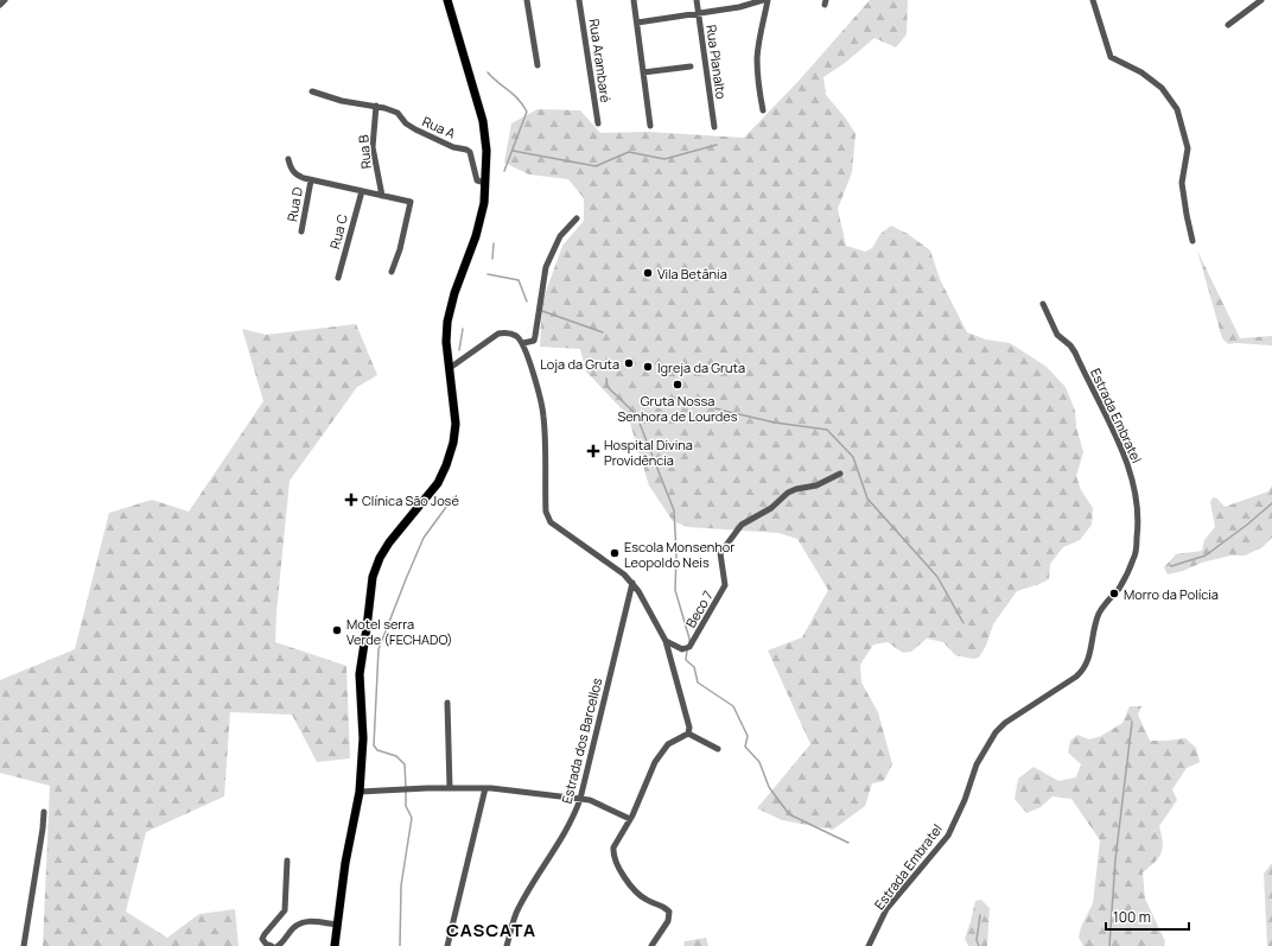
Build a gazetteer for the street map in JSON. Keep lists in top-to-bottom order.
{
  "streets": {
    "street": [
      "Rua Arambaré",
      "Rua Planalto",
      "Rua A",
      "Rua B",
      "Rua D",
      "Rua C",
      "Estrada Embratel",
      "Beco 7",
      "Estrada dos Barcellos"
    ]
  },
  "crossings": [
    ["Rua A", "Rua B"]
  ],
  "districts": ["CASCATA"],
  "places": {
    "other": [
      "Vila Betânia",
      "Loja da Gruta",
      "Igreja da Gruta",
      "Gruta Nossa Senhora de Lourdes",
      "Escola Monsenhor Leopoldo Neis",
      "Morro da Polícia",
      "Motel serra Verde (FECHADO)"
    ],
    "health": ["Hospital Divina Providência", "Clínica São José"]
  },
  "scale_bar": "100 m"
}
